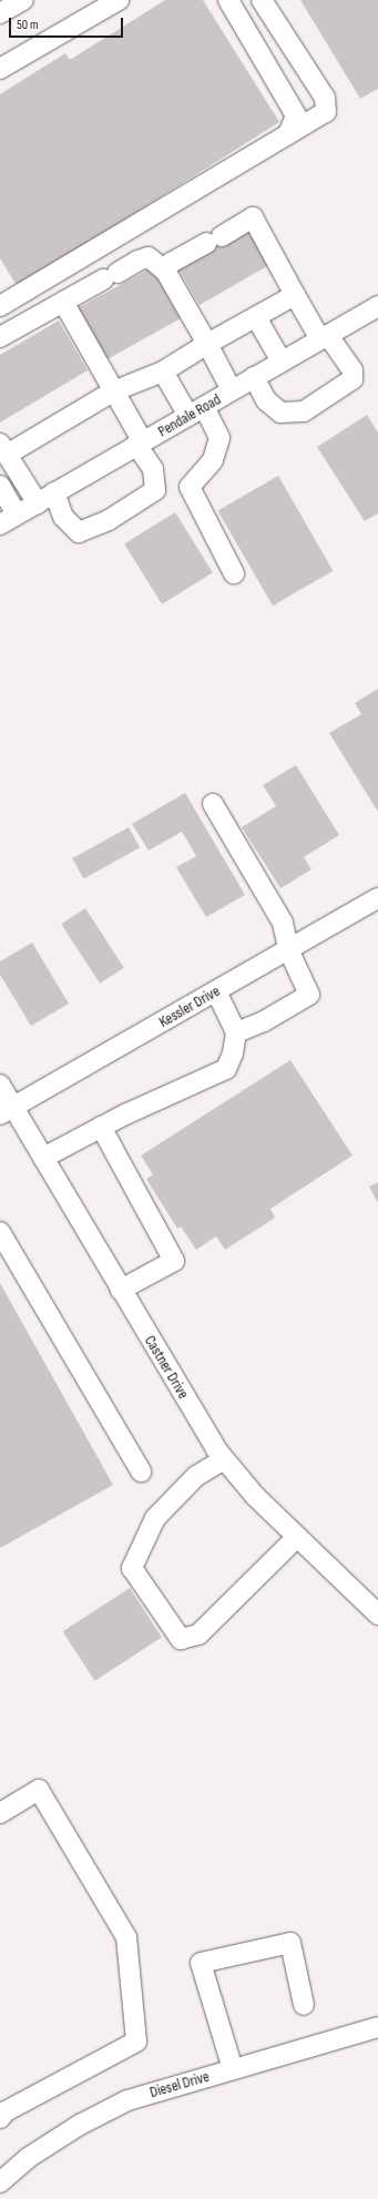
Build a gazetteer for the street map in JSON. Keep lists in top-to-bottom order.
{
  "streets": {
    "street": [
      "Pendale Road",
      "Kessler Drive",
      "Castner Drive",
      "Diesel Drive"
    ]
  },
  "crossings": [
    ["Kessler Drive", "Castner Drive"]
  ],
  "scale_bar": "50 m"
}
